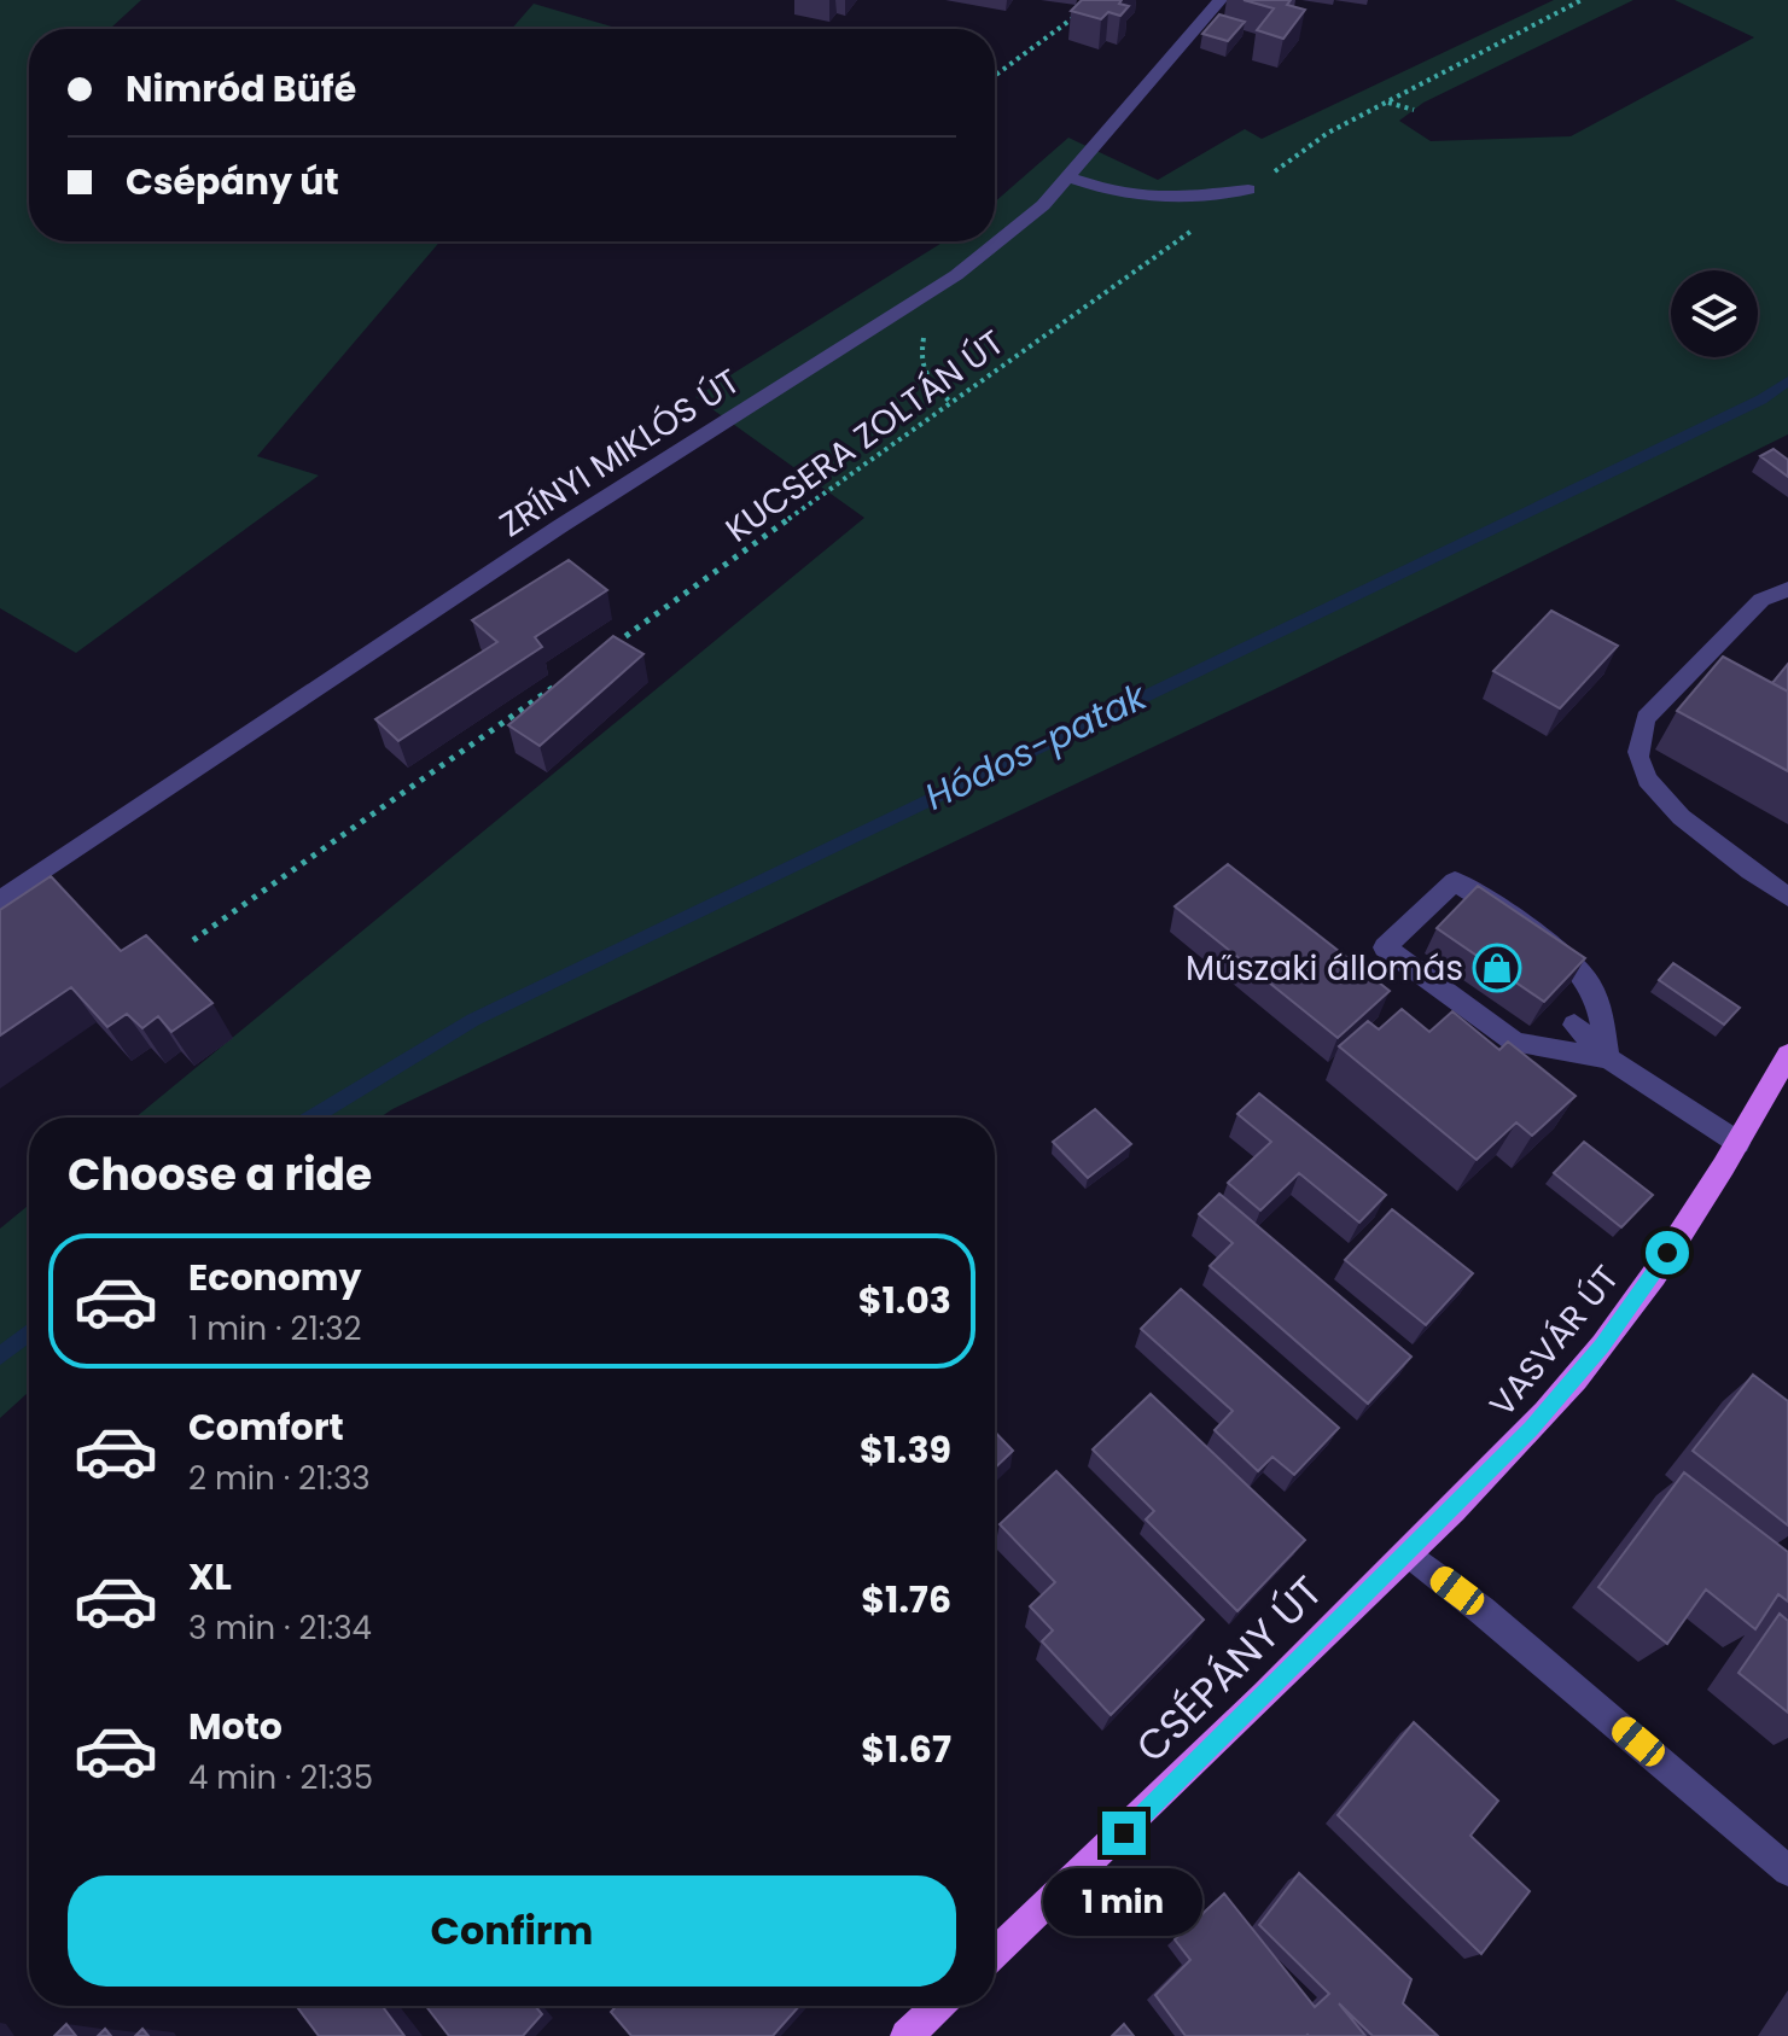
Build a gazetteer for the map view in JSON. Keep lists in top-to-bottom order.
{
  "streets": {
    "main road": ["VASVÁR ÚT", "CSÉPÁNY ÚT"],
    "street": ["ZRÍNYI MIKLÓS ÚT"],
    "path": ["KUCSERA ZOLTÁN ÚT"]
  },
  "crossings": [
    ["VASVÁR ÚT", "CSÉPÁNY ÚT"]
  ],
  "water": ["Hódos-patak"],
  "places": {
    "shop": ["Műszaki állomás"]
  },
  "page": {
    "banner": ["Nimród Büfé", "Csépány út"],
    "heading": "Choose a ride",
    "list": [
      {
        "name": "Economy",
        "note": "1 min · 21:32",
        "value": "$1.03"
      },
      {
        "name": "Comfort",
        "note": "2 min · 21:33",
        "value": "$1.39"
      },
      {
        "name": "XL",
        "note": "3 min · 21:34",
        "value": "$1.76"
      },
      {
        "name": "Moto",
        "note": "4 min · 21:35",
        "value": "$1.67"
      }
    ],
    "buttons": "Confirm",
    "bubble": "1 min"
  }
}
